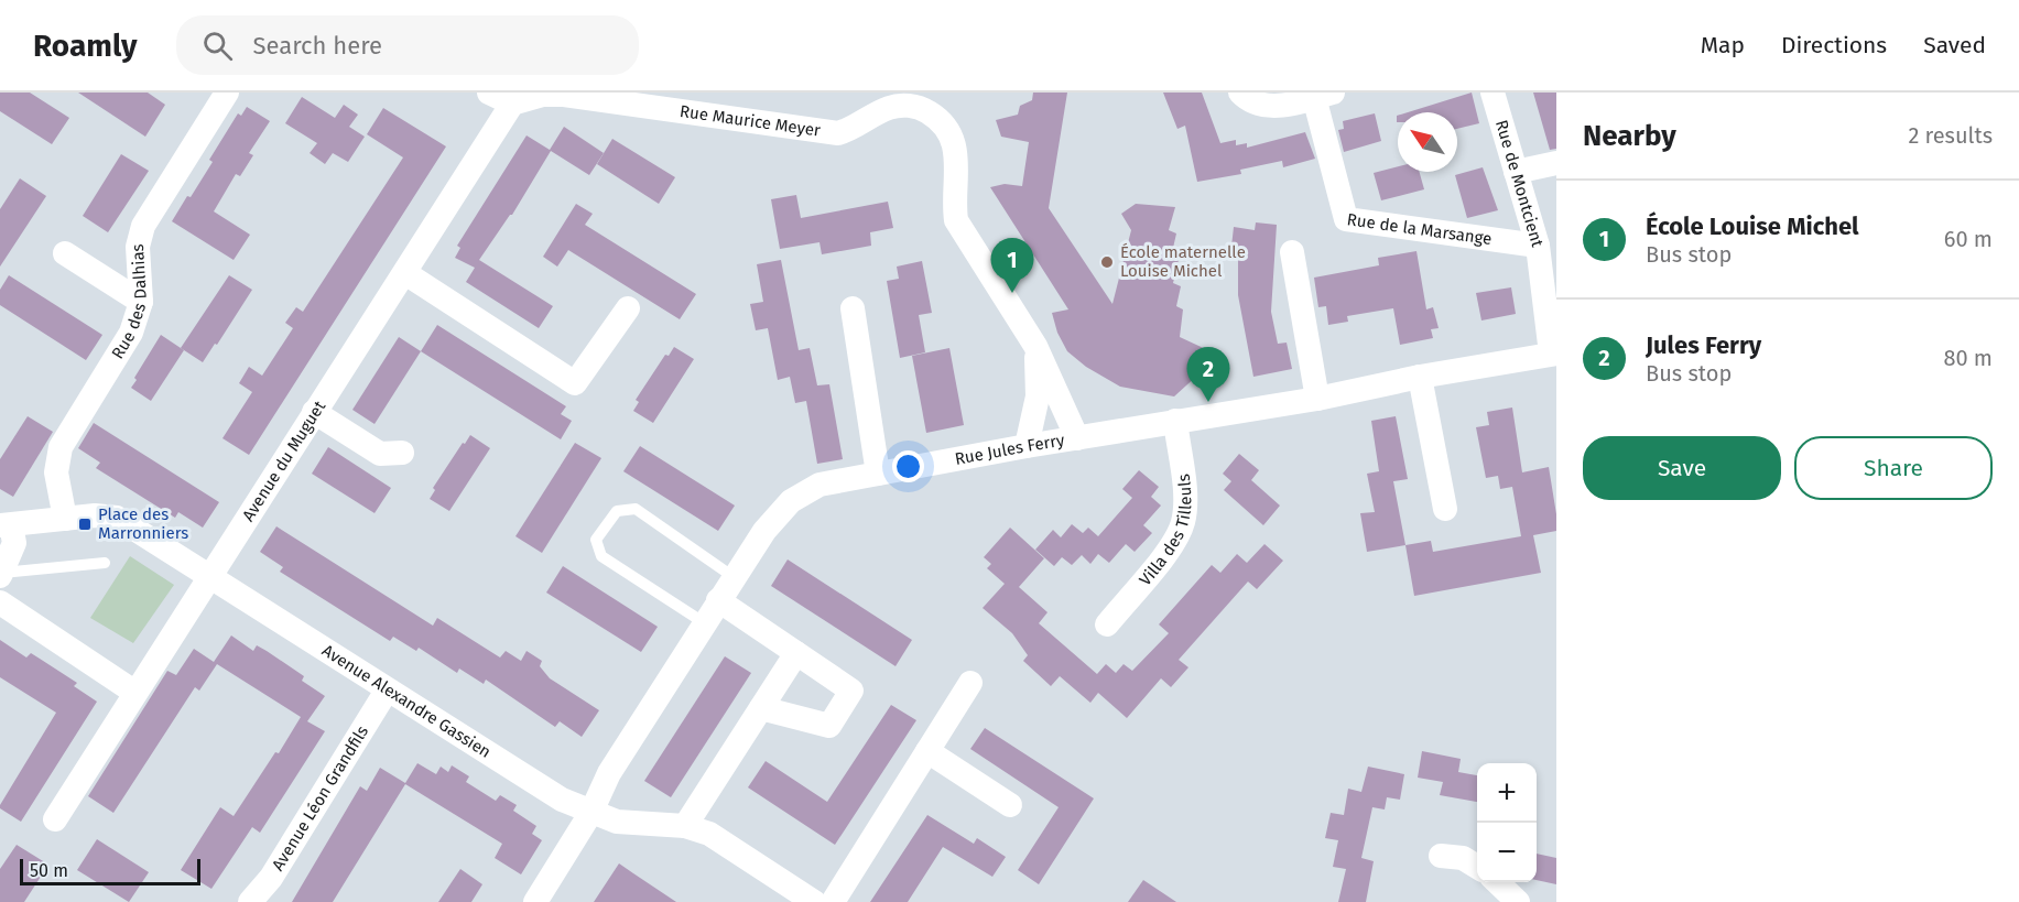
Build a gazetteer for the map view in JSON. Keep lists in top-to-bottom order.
{
  "streets": {
    "street": [
      "Rue Maurice Meyer",
      "Rue de Montcient",
      "Rue de la Marsange",
      "Rue des Dalhias",
      "Rue Jules Ferry",
      "Avenue du Muguet",
      "Villa des Tilleuls",
      "Avenue Alexandre Gassien",
      "Avenue Léon Grandfils"
    ]
  },
  "crossings": [
    ["Rue Maurice Meyer", "Rue Jules Ferry"],
    ["Rue Maurice Meyer", "Avenue du Muguet"],
    ["Rue de Montcient", "Rue de la Marsange"],
    ["Rue de Montcient", "Rue Jules Ferry"],
    ["Rue des Dalhias", "Avenue Alexandre Gassien"],
    ["Rue Jules Ferry", "Villa des Tilleuls"],
    ["Rue Jules Ferry", "Avenue Alexandre Gassien"],
    ["Avenue du Muguet", "Avenue Alexandre Gassien"],
    ["Avenue Alexandre Gassien", "Avenue Léon Grandfils"]
  ],
  "places": {
    "other": ["École maternelle Louise Michel"],
    "transit": ["Place des Marronniers"]
  },
  "scale_bar": "50 m",
  "north": "top left",
  "page": {
    "header": "Roamly",
    "search": "Search here",
    "nav": ["Map", "Directions", "Saved"],
    "heading": ["Nearby", "2 results"],
    "list": [
      {
        "mark": "1",
        "name": "École Louise Michel",
        "note": "Bus stop",
        "value": "60 m"
      },
      {
        "mark": "2",
        "name": "Jules Ferry",
        "note": "Bus stop",
        "value": "80 m"
      }
    ],
    "pins": ["1", "2"],
    "buttons": ["Save", "Share"],
    "map_buttons": ["+", "−"],
    "scale": "50 m"
  }
}
